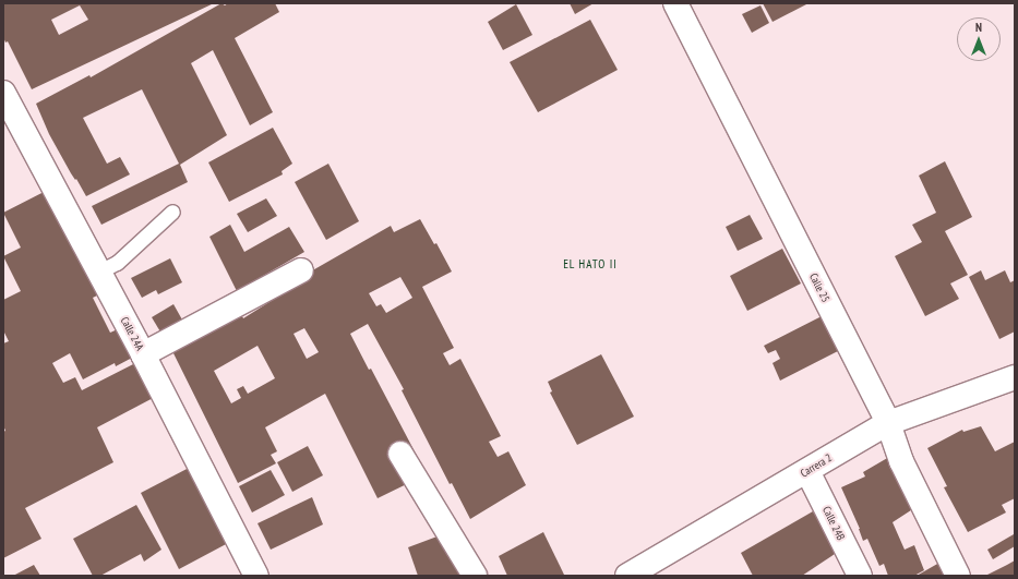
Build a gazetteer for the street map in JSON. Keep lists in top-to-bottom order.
{
  "streets": {
    "street": [
      "Calle 25",
      "Calle 24A",
      "Carrera 2",
      "Calle 24B"
    ]
  },
  "crossings": [
    ["Calle 25", "Carrera 2"],
    ["Carrera 2", "Calle 24B"]
  ],
  "districts": ["EL HATO II"],
  "north": "top"
}
